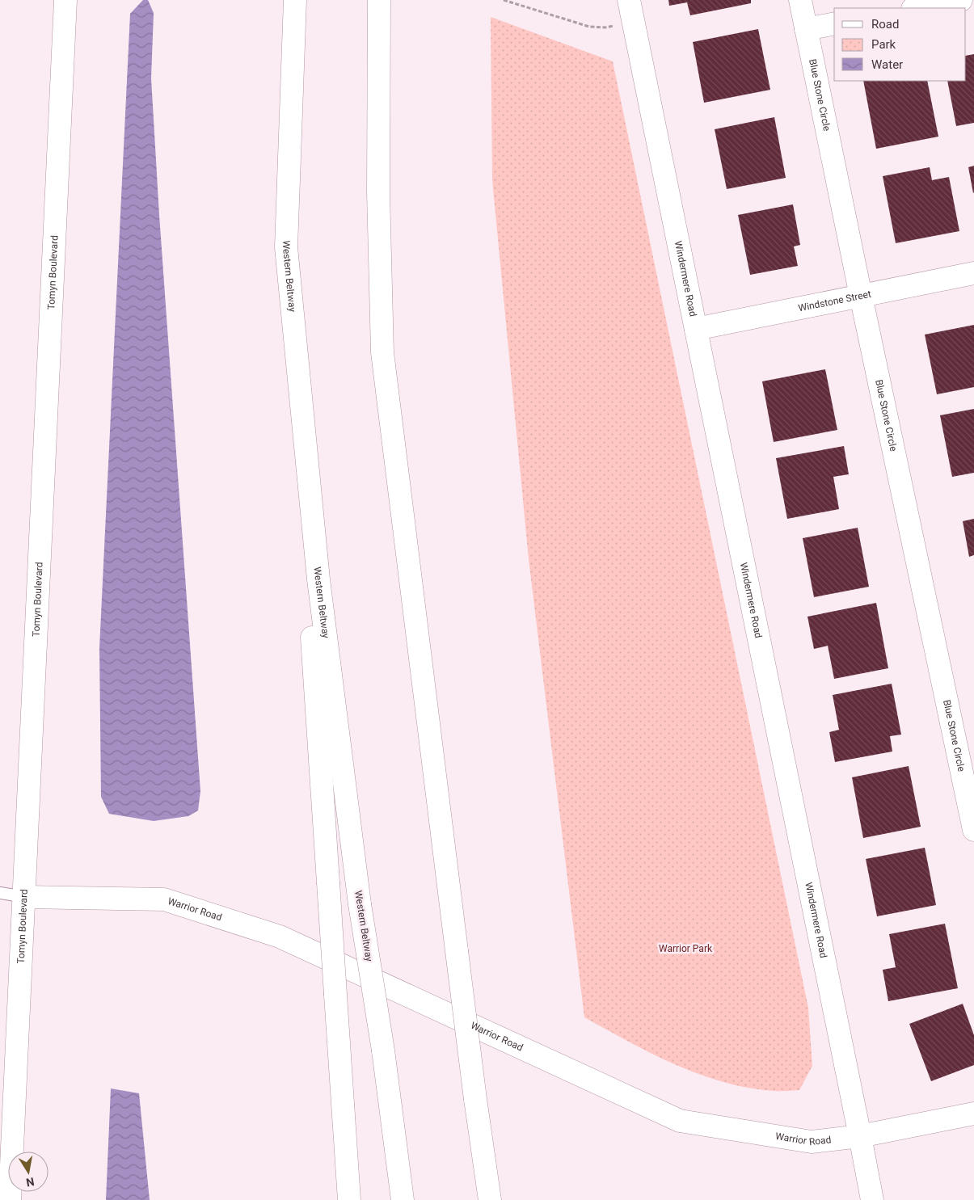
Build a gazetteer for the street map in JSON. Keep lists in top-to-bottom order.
{
  "streets": {
    "main road": [
      "Blue Stone Circle",
      "Tomyn Boulevard",
      "Western Beltway",
      "Windermere Road",
      "Windstone Street",
      "Warrior Road"
    ]
  },
  "crossings": [
    ["Blue Stone Circle", "Windstone Street"],
    ["Tomyn Boulevard", "Warrior Road"],
    ["Windermere Road", "Windstone Street"],
    ["Windermere Road", "Warrior Road"]
  ],
  "parks": ["Warrior Park"],
  "legend": ["Road", "Park", "Water"],
  "north": "bottom"
}
